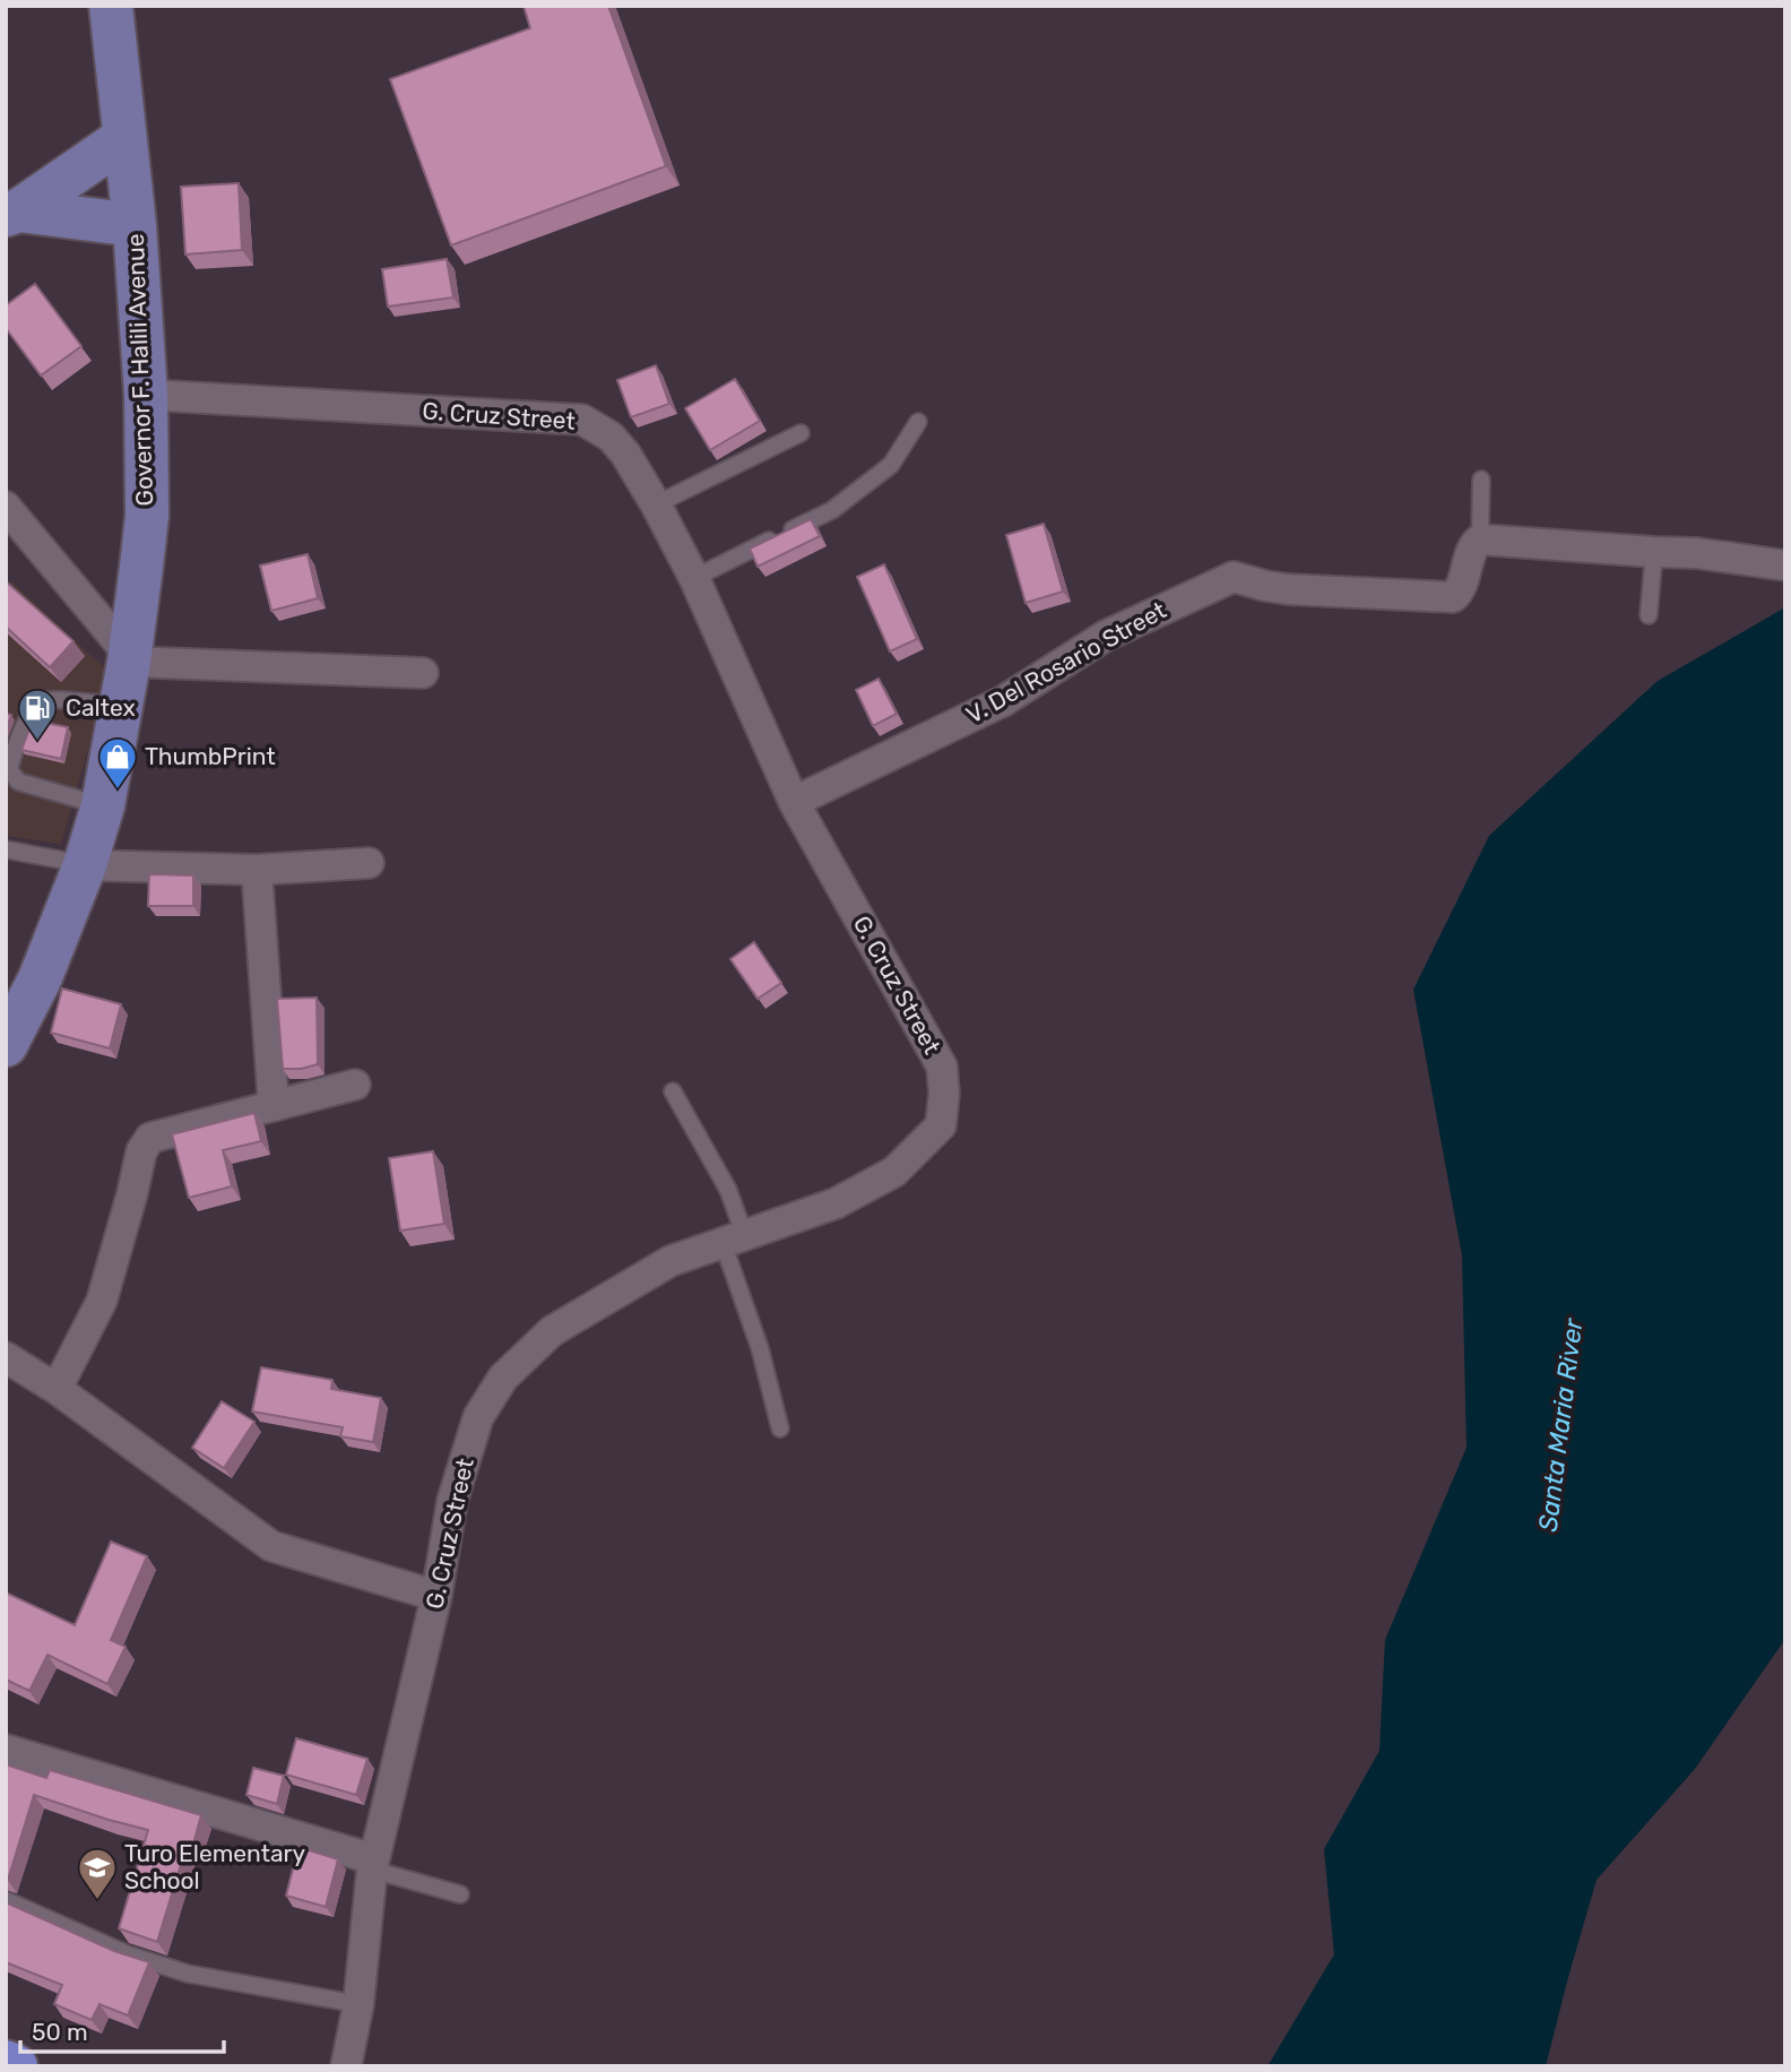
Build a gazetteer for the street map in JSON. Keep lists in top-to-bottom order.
{
  "streets": {
    "main road": ["Governor F. Halili Avenue"],
    "street": ["G. Cruz Street", "V. Del Rosario Street"]
  },
  "crossings": [
    ["Governor F. Halili Avenue", "G. Cruz Street"],
    ["G. Cruz Street", "V. Del Rosario Street"]
  ],
  "water": ["Santa Maria River"],
  "places": {
    "fuel station": ["Caltex"],
    "shop": ["ThumbPrint"],
    "school or university": ["Turo Elementary School"]
  },
  "scale_bar": "50 m"
}
